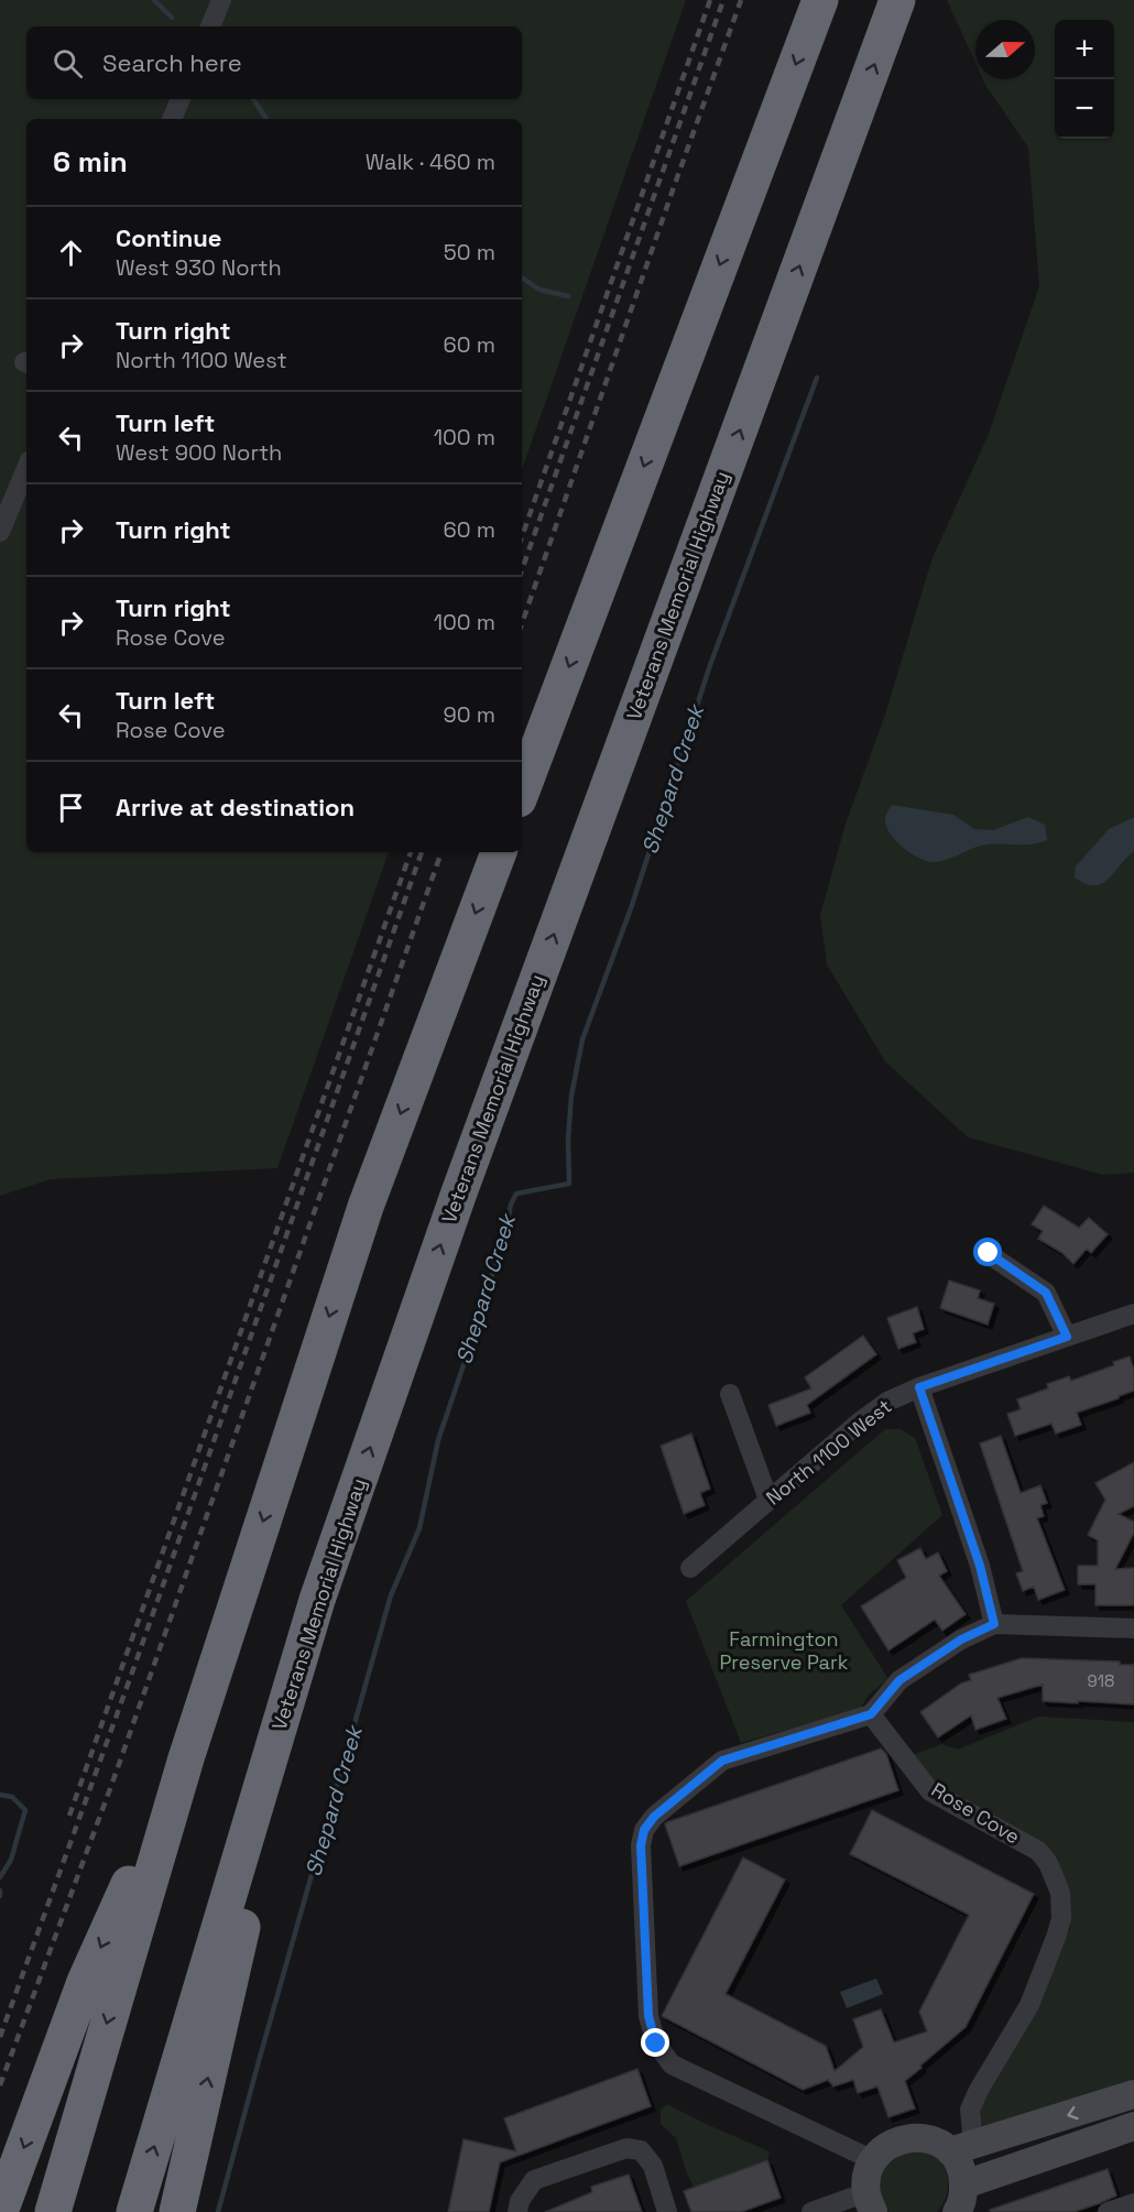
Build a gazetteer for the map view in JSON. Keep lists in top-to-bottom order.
{
  "streets": {
    "highway": ["Veterans Memorial Highway"],
    "street": ["North 1100 West", "Rose Cove"]
  },
  "water": ["Shepard Creek"],
  "parks": ["Farmington Preserve Park"],
  "house_numbers": ["918"],
  "north": "right",
  "page": {
    "map_buttons": ["+", "−"],
    "search": "Search here",
    "heading": ["6 min", "Walk · 460 m"],
    "list": [
      ["Continue", "West 930 North", "50 m"],
      ["Turn right", "North 1100 West", "60 m"],
      ["Turn left", "West 900 North", "100 m"],
      ["Turn right", "60 m"],
      ["Turn right", "Rose Cove", "100 m"],
      ["Turn left", "Rose Cove", "90 m"],
      "Arrive at destination"
    ]
  }
}
